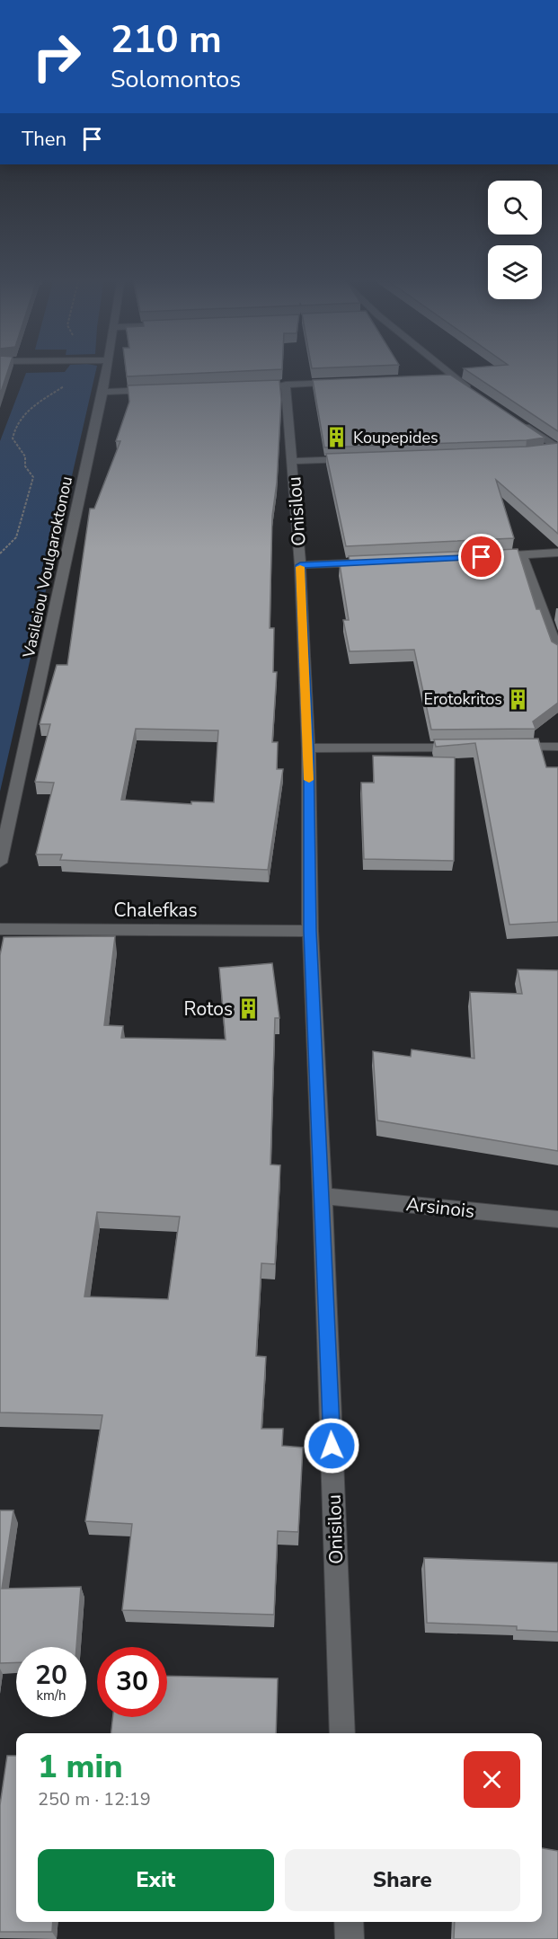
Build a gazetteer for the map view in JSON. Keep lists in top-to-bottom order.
{
  "streets": {
    "street": [
      "Onisilou",
      "Vasileiou Voulgaroktonou",
      "Chalefkas",
      "Arsinois"
    ]
  },
  "crossings": [
    ["Onisilou", "Chalefkas"],
    ["Onisilou", "Arsinois"]
  ],
  "places": {
    "building": ["Koupepides", "Erotokritos", "Rotos"]
  },
  "page": {
    "turn": ["210 m", "Solomontos"],
    "then": "Then",
    "speed": "20 km/h",
    "limit": "30",
    "heading": ["1 min", "250 m · 12:19"],
    "buttons": ["Exit", "Share"]
  }
}
